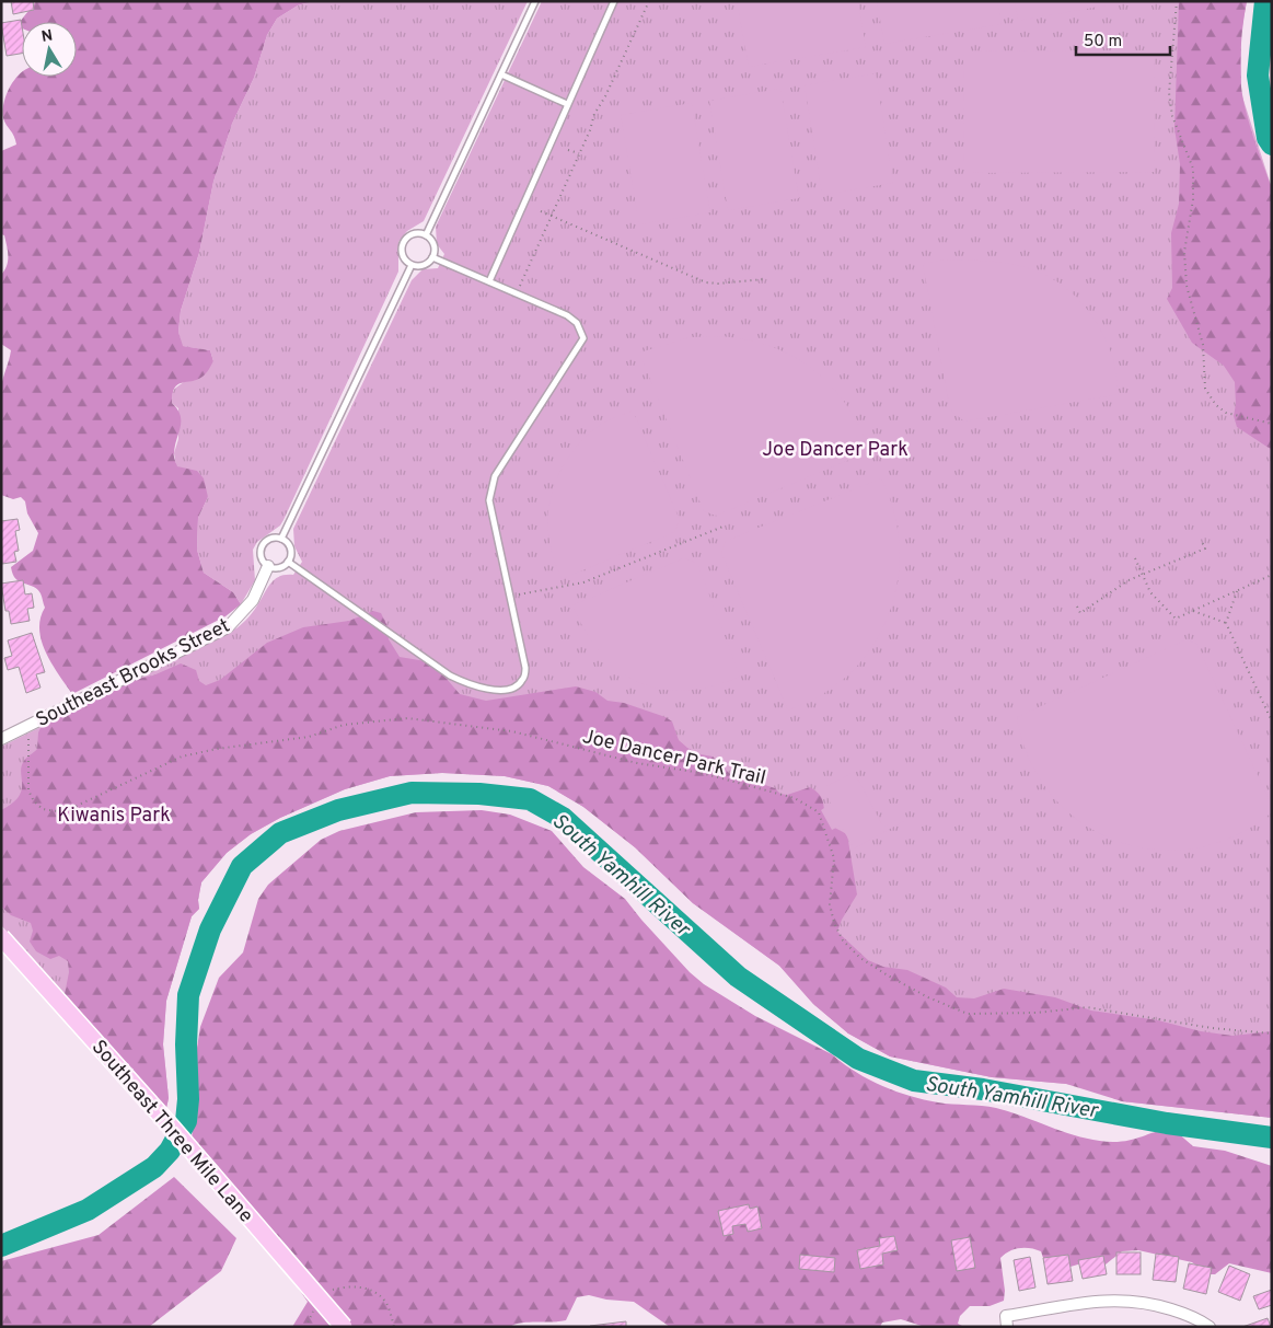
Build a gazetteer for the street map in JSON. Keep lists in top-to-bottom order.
{
  "streets": {
    "main road": ["Southeast Three Mile Lane"],
    "street": ["Southeast Brooks Street"],
    "path": ["Joe Dancer Park Trail"]
  },
  "crossings": [
    ["Southeast Brooks Street", "Joe Dancer Park Trail"]
  ],
  "water": ["South Yamhill River"],
  "parks": ["Joe Dancer Park", "Kiwanis Park"],
  "scale_bar": "50 m",
  "north": "top"
}
